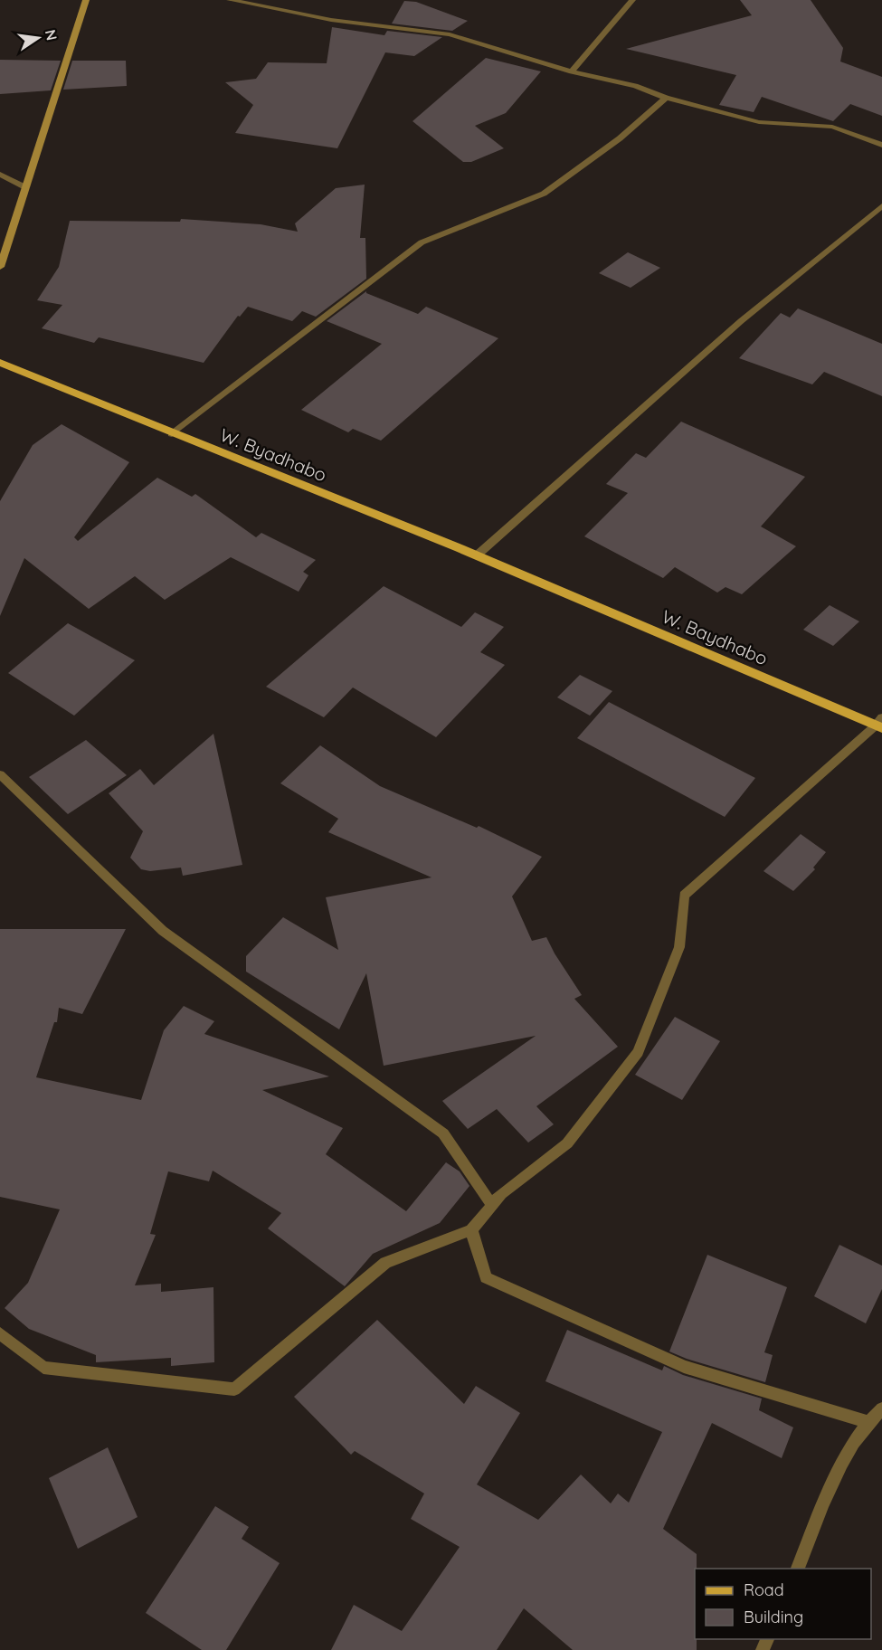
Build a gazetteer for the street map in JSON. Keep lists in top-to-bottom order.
{
  "streets": {
    "main road": ["W. Byadhabo", "W. Baydhabo"]
  },
  "crossings": [
    ["W. Byadhabo", "W. Baydhabo"]
  ],
  "legend": ["Road", "Building"],
  "north": "right"
}
